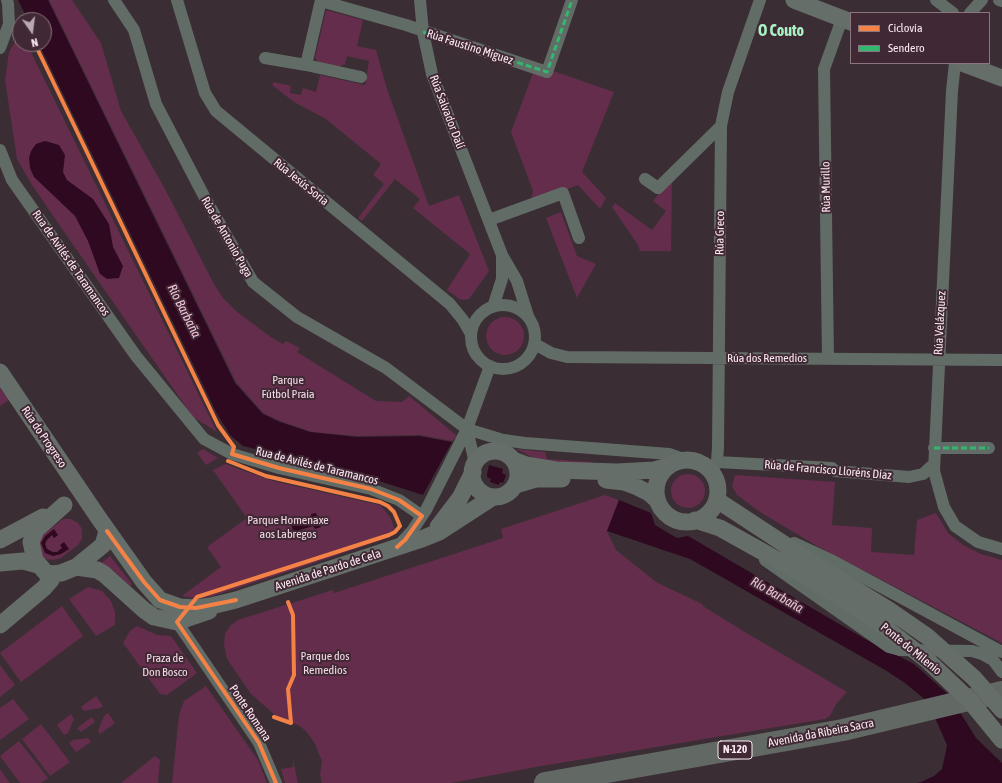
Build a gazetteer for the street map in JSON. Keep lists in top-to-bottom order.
{
  "streets": {
    "highway": ["Avenida da Ribeira Sacra", "N-120"],
    "street": [
      "Rúa Faustino Míguez",
      "Rúa Salvador Dalí",
      "Rúa Jesús Soria",
      "Rúa Murillo",
      "Rúa Greco",
      "Rúa de Antonio Puga",
      "Rua de Avilés de Taramancos",
      "Rúa Velázquez",
      "Rúa dos Remedios",
      "Rúa do Progreso",
      "Rúa de Francisco Lloréns Díaz",
      "Avenida de Pardo de Cela",
      "Ponte do Milenio",
      "Ponte Romana"
    ]
  },
  "crossings": [
    ["Rúa Faustino Míguez", "Rúa Salvador Dalí"],
    ["Rúa Salvador Dalí", "Rúa Jesús Soria"],
    ["Rúa Salvador Dalí", "Rúa dos Remedios"],
    ["Rúa Jesús Soria", "Rúa dos Remedios"],
    ["Rúa Murillo", "Rúa dos Remedios"],
    ["Rúa Greco", "Rúa dos Remedios"],
    ["Rúa Greco", "Rúa de Francisco Lloréns Díaz"],
    ["Rúa Velázquez", "Rúa dos Remedios"],
    ["Rúa Velázquez", "Rúa de Francisco Lloréns Díaz"],
    ["Rúa do Progreso", "Avenida de Pardo de Cela"],
    ["Avenida de Pardo de Cela", "Ponte Romana"],
    ["Ponte do Milenio", "Avenida da Ribeira Sacra"]
  ],
  "districts": ["O Couto"],
  "water": ["Río Barbaña"],
  "parks": [
    "Parque Fútbol Praia",
    "Parque Homenaxe aos Labregos",
    "Parque dos Remedios",
    "Praza de Don Bosco"
  ],
  "legend": ["Ciclovía", "Sendero"],
  "north": "bottom"
}
